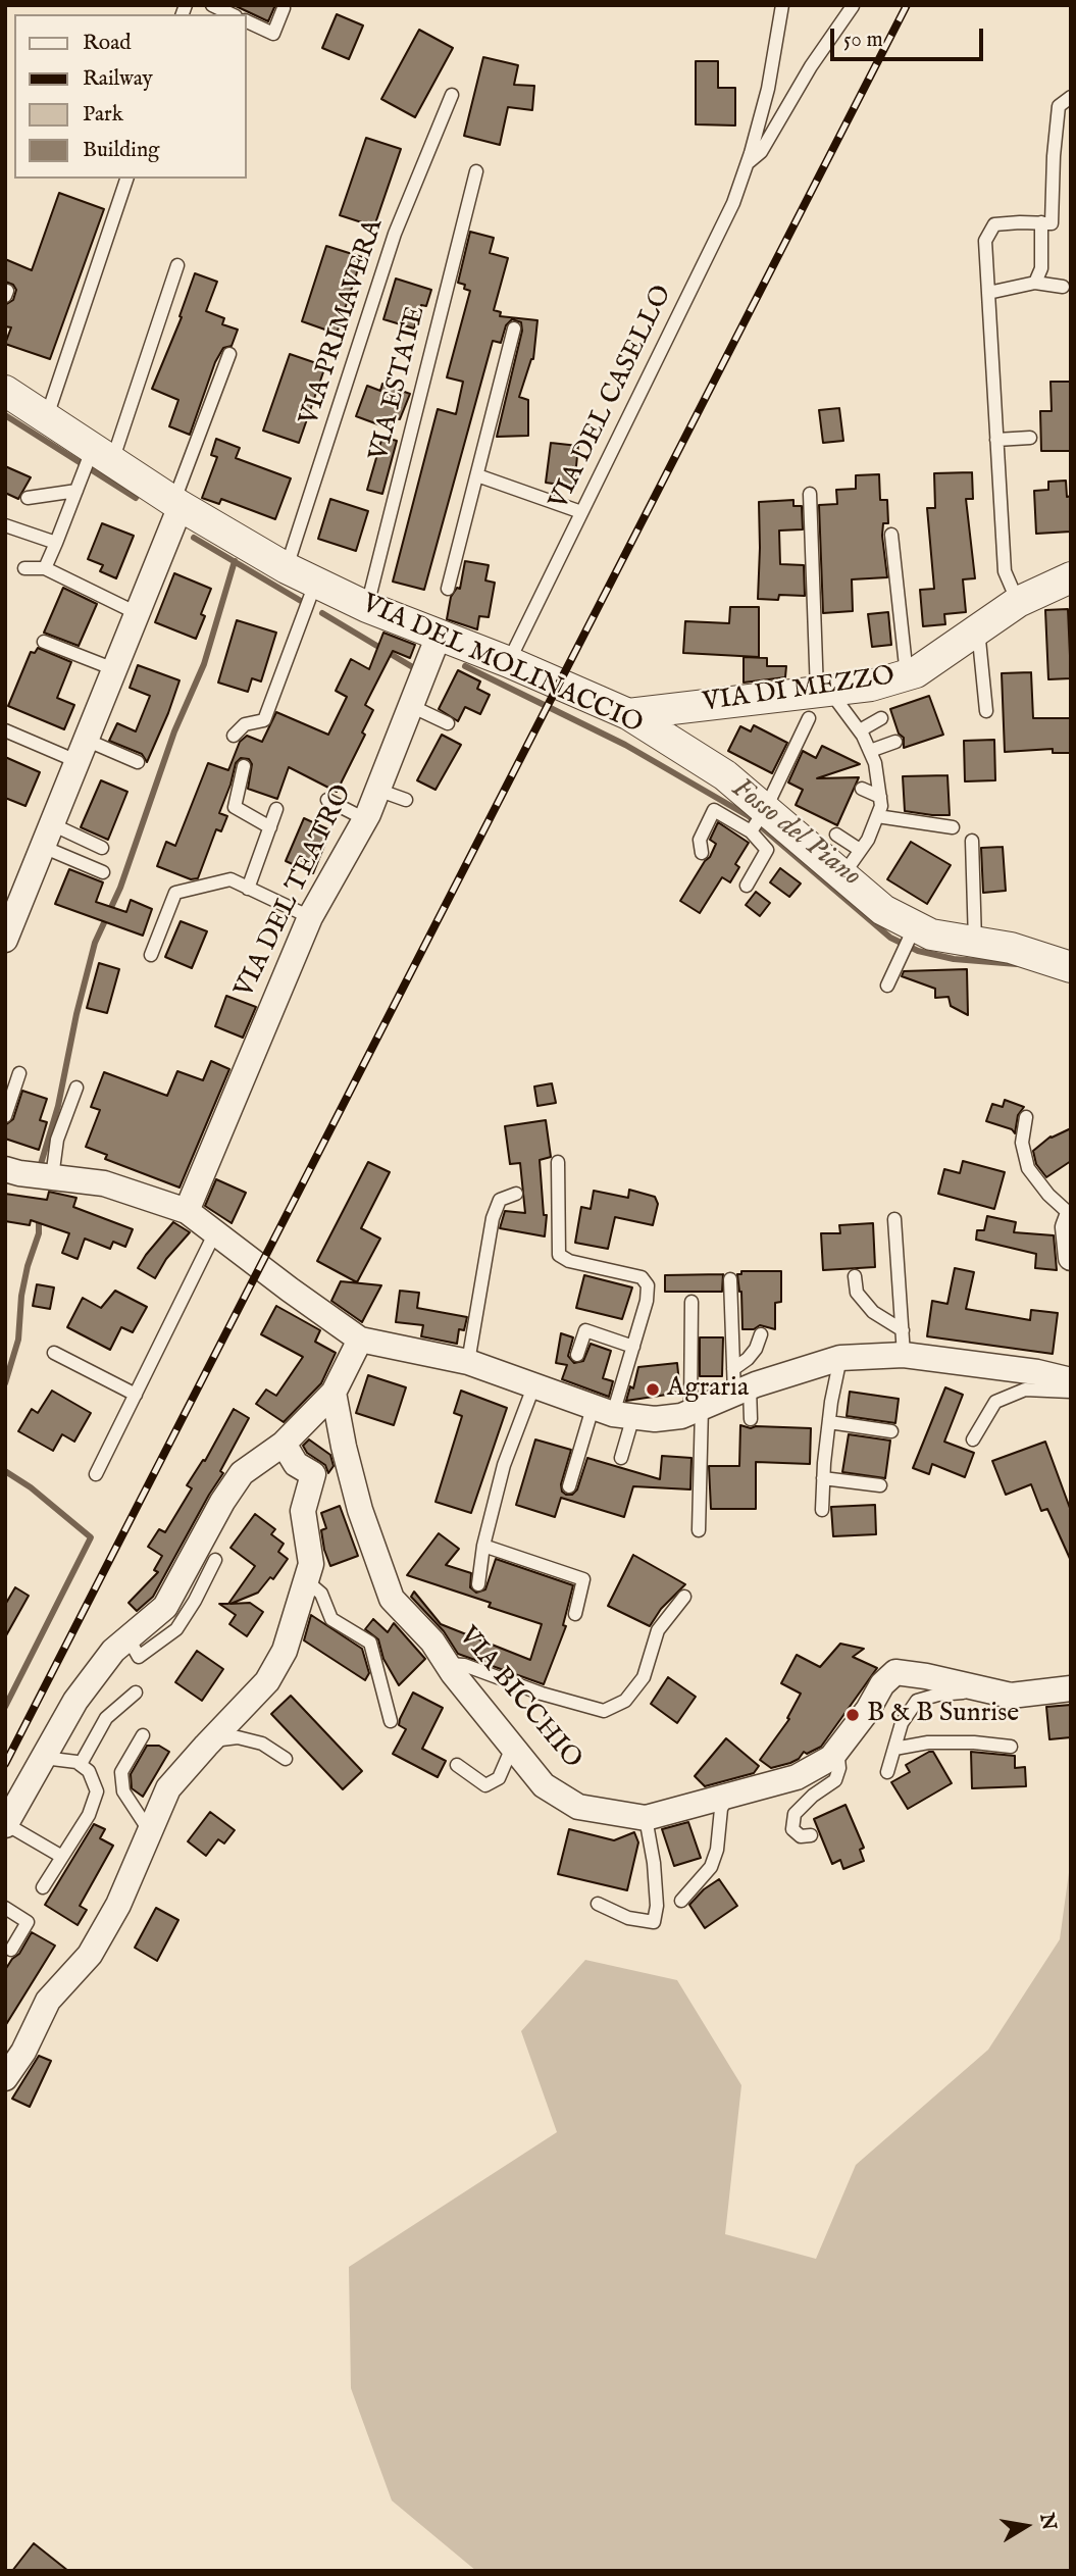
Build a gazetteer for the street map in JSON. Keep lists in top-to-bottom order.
{
  "streets": {
    "street": [
      "VIA DEL MOLINACCIO",
      "VIA DI MEZZO",
      "VIA DEL TEATRO",
      "VIA BICCHIO"
    ],
    "lane": ["VIA PRIMAVERA", "VIA ESTATE", "VIA DEL CASELLO"]
  },
  "crossings": [
    ["VIA PRIMAVERA", "VIA DEL MOLINACCIO"],
    ["VIA ESTATE", "VIA DEL MOLINACCIO"],
    ["VIA DEL CASELLO", "VIA DEL MOLINACCIO"],
    ["VIA DEL MOLINACCIO", "VIA DI MEZZO"],
    ["VIA DEL MOLINACCIO", "VIA DEL TEATRO"]
  ],
  "water": ["Fosso del Piano"],
  "places": ["Agraria", "B & B Sunrise"],
  "legend": [
    "Road",
    "Railway",
    "Park",
    "Building"
  ],
  "scale_bar": "50 m",
  "north": "right"
}
